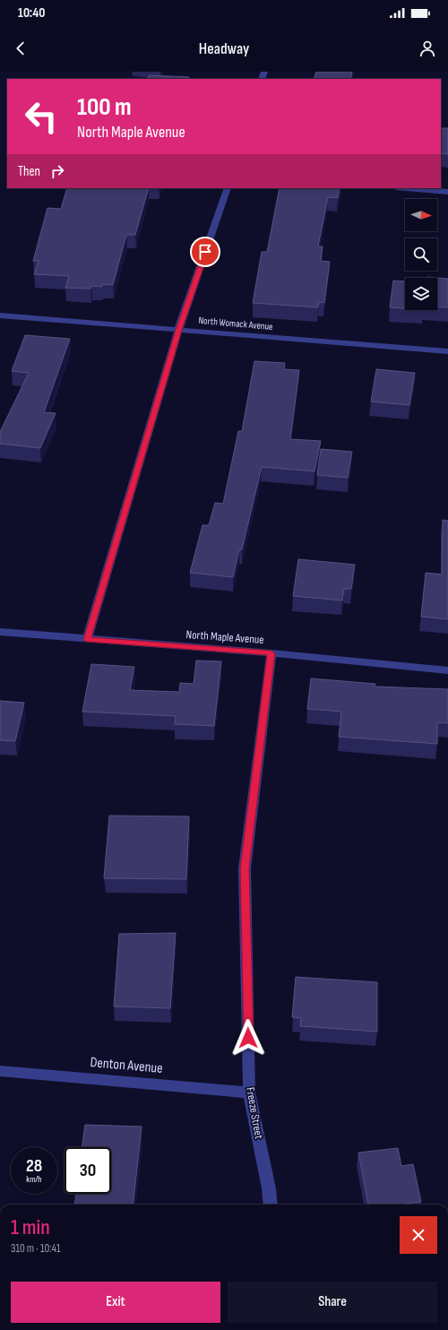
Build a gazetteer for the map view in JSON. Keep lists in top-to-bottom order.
{
  "streets": {
    "street": [
      "North Womack Avenue",
      "North Maple Avenue",
      "Denton Avenue",
      "Freeze Street"
    ]
  },
  "crossings": [
    ["North Maple Avenue", "Freeze Street"],
    ["Denton Avenue", "Freeze Street"]
  ],
  "north": "right",
  "page": {
    "status": "10:40",
    "header": "Headway",
    "turn": ["100 m", "North Maple Avenue"],
    "then": "Then",
    "speed": "28 km/h",
    "limit": "30",
    "heading": ["1 min", "310 m · 10:41"],
    "buttons": ["Exit", "Share"]
  }
}
